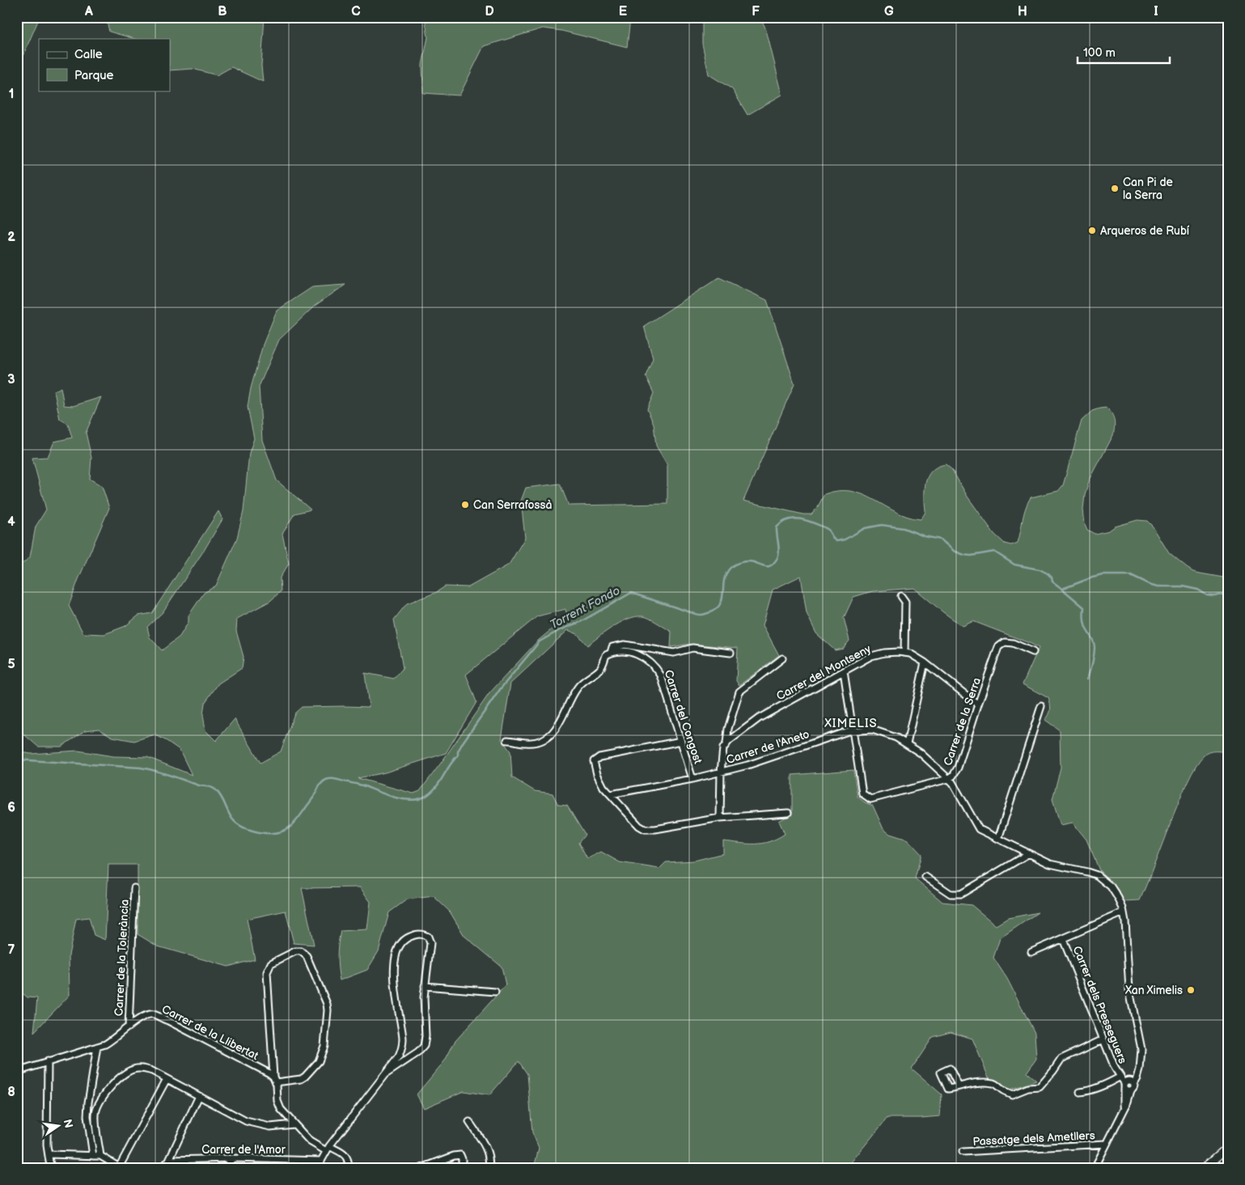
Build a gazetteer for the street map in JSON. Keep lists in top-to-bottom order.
{
  "streets": {
    "street": [
      "Carrer del Montseny",
      "Carrer del Congost",
      "Carrer de la Serra",
      "Carrer de l'Aneto",
      "Carrer de la Tolerància",
      "Carrer dels Presseguers",
      "Carrer de la Llibertat",
      "Passatge dels Ametllers",
      "Carrer de l'Amor"
    ]
  },
  "crossings": [
    ["Carrer del Montseny", "Carrer de la Serra"],
    ["Carrer del Congost", "Carrer de l'Aneto"],
    ["Carrer de la Serra", "Carrer de l'Aneto"],
    ["Carrer de l'Aneto", "Carrer dels Presseguers"],
    ["Carrer de la Tolerància", "Carrer de la Llibertat"]
  ],
  "districts": ["XIMELIS"],
  "water": ["Torrent Fondo"],
  "places": [
    "Can Pi de la Serra",
    "Arqueros de Rubí",
    "Can Serrafossà",
    "Xan Ximelis"
  ],
  "legend": ["Calle", "Parque"],
  "scale_bar": "100 m",
  "north": "right",
  "grid": {
    "columns": [
      "A",
      "B",
      "C",
      "D",
      "E",
      "F",
      "G",
      "H",
      "I"
    ],
    "rows": [
      "1",
      "2",
      "3",
      "4",
      "5",
      "6",
      "7",
      "8"
    ]
  }
}
